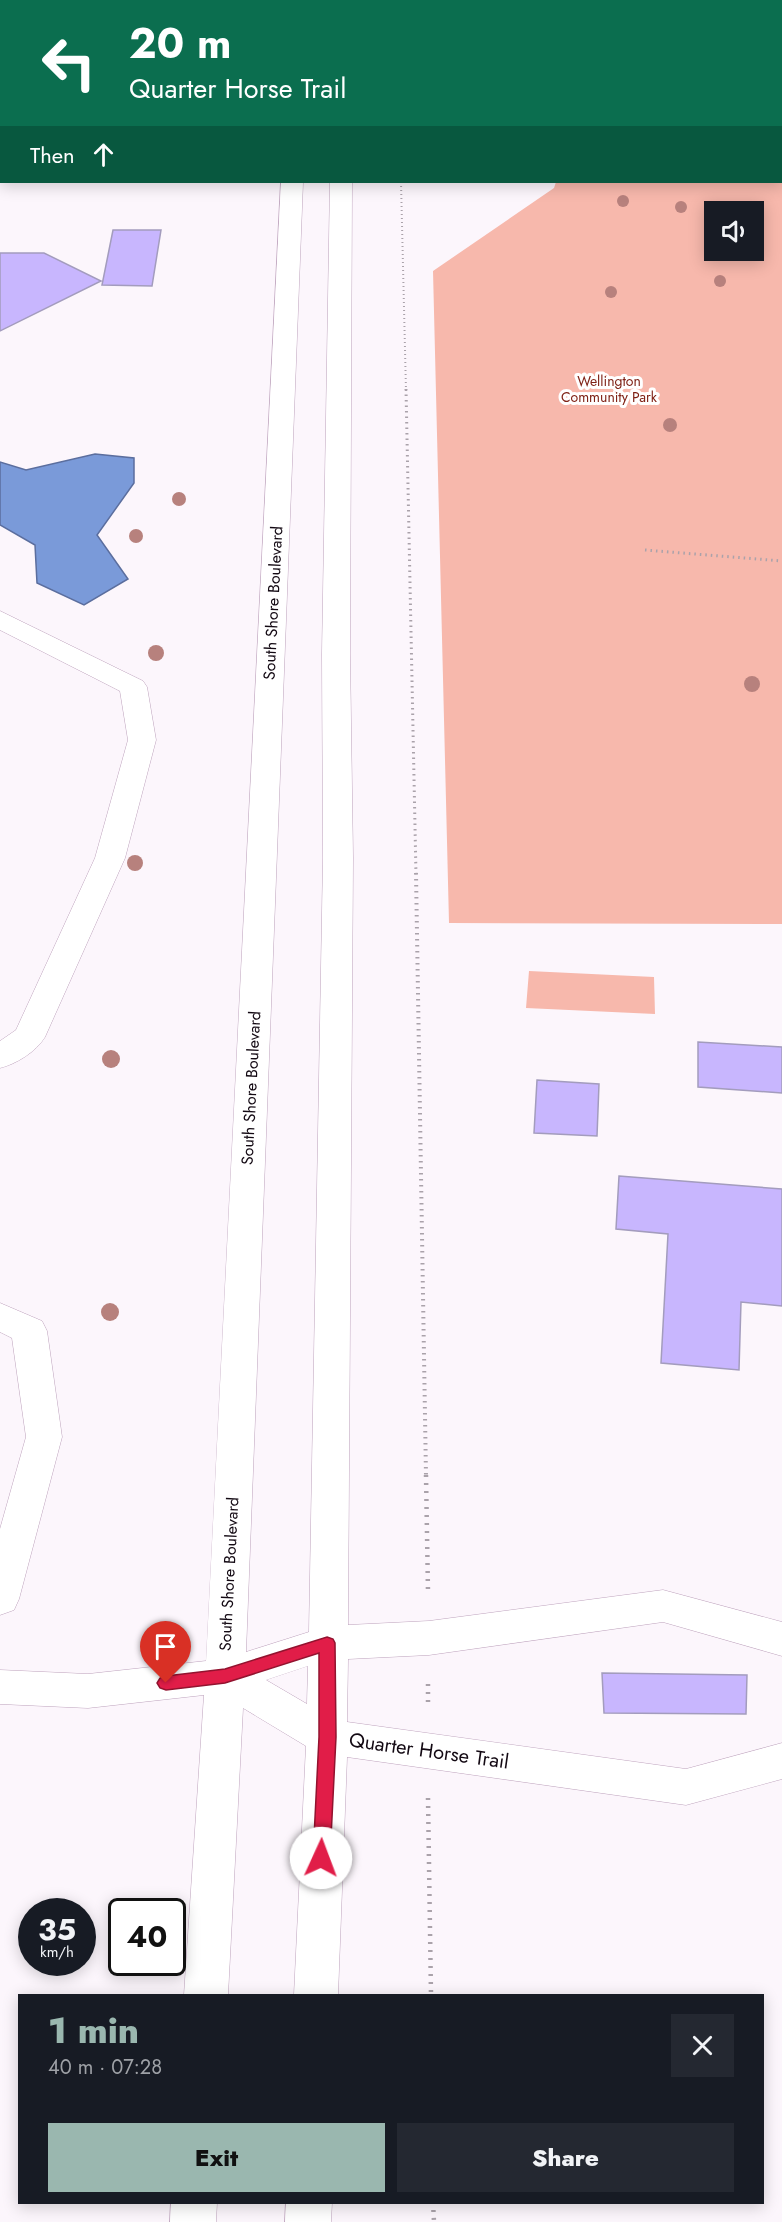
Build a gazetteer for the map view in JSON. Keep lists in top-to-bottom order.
{
  "streets": {
    "street": ["South Shore Boulevard", "Quarter Horse Trail"]
  },
  "crossings": [
    ["South Shore Boulevard", "Quarter Horse Trail"]
  ],
  "parks": ["Wellington Community Park"],
  "page": {
    "turn": ["20 m", "Quarter Horse Trail"],
    "then": "Then",
    "speed": "35 km/h",
    "limit": "40",
    "heading": ["1 min", "40 m · 07:28"],
    "buttons": ["Exit", "Share"]
  }
}
